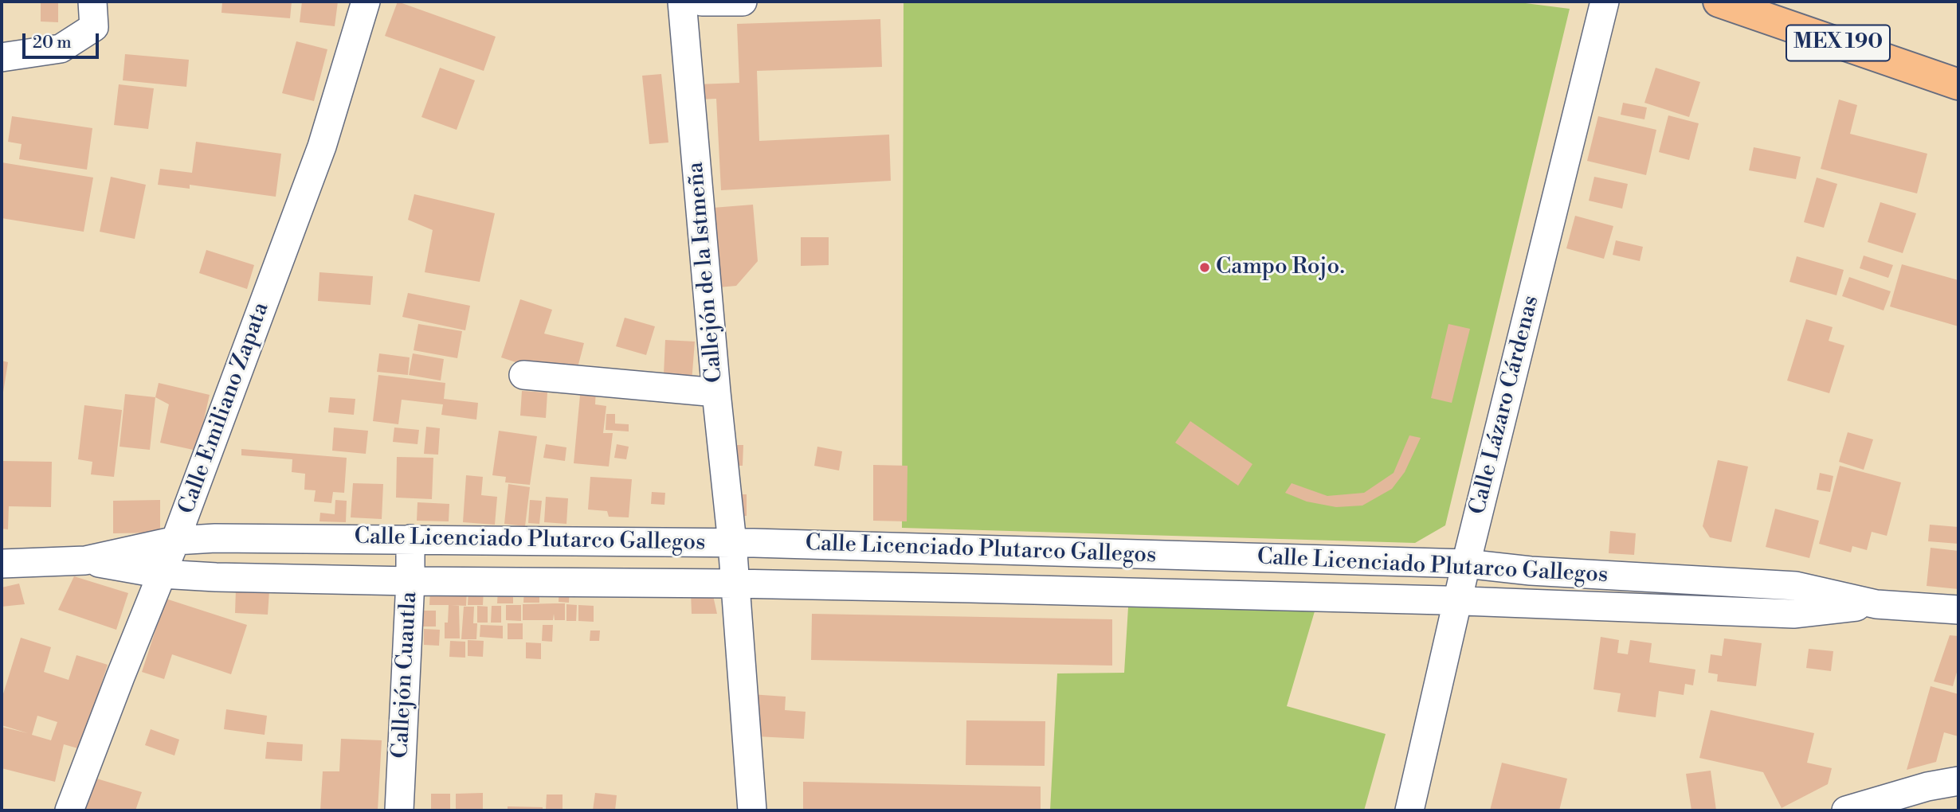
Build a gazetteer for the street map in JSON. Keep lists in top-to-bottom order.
{
  "streets": {
    "main road": ["MEX 190"],
    "street": [
      "Callejón de la Istmeña",
      "Calle Lázaro Cárdenas",
      "Calle Emiliano Zapata",
      "Calle Licenciado Plutarco Gallegos",
      "Callejón Cuautla"
    ]
  },
  "crossings": [
    ["Callejón de la Istmeña", "Calle Licenciado Plutarco Gallegos"],
    ["Calle Lázaro Cárdenas", "Calle Licenciado Plutarco Gallegos"],
    ["Calle Emiliano Zapata", "Calle Licenciado Plutarco Gallegos"],
    ["Calle Licenciado Plutarco Gallegos", "Callejón Cuautla"]
  ],
  "places": ["Campo Rojo."],
  "scale_bar": "20 m"
}
